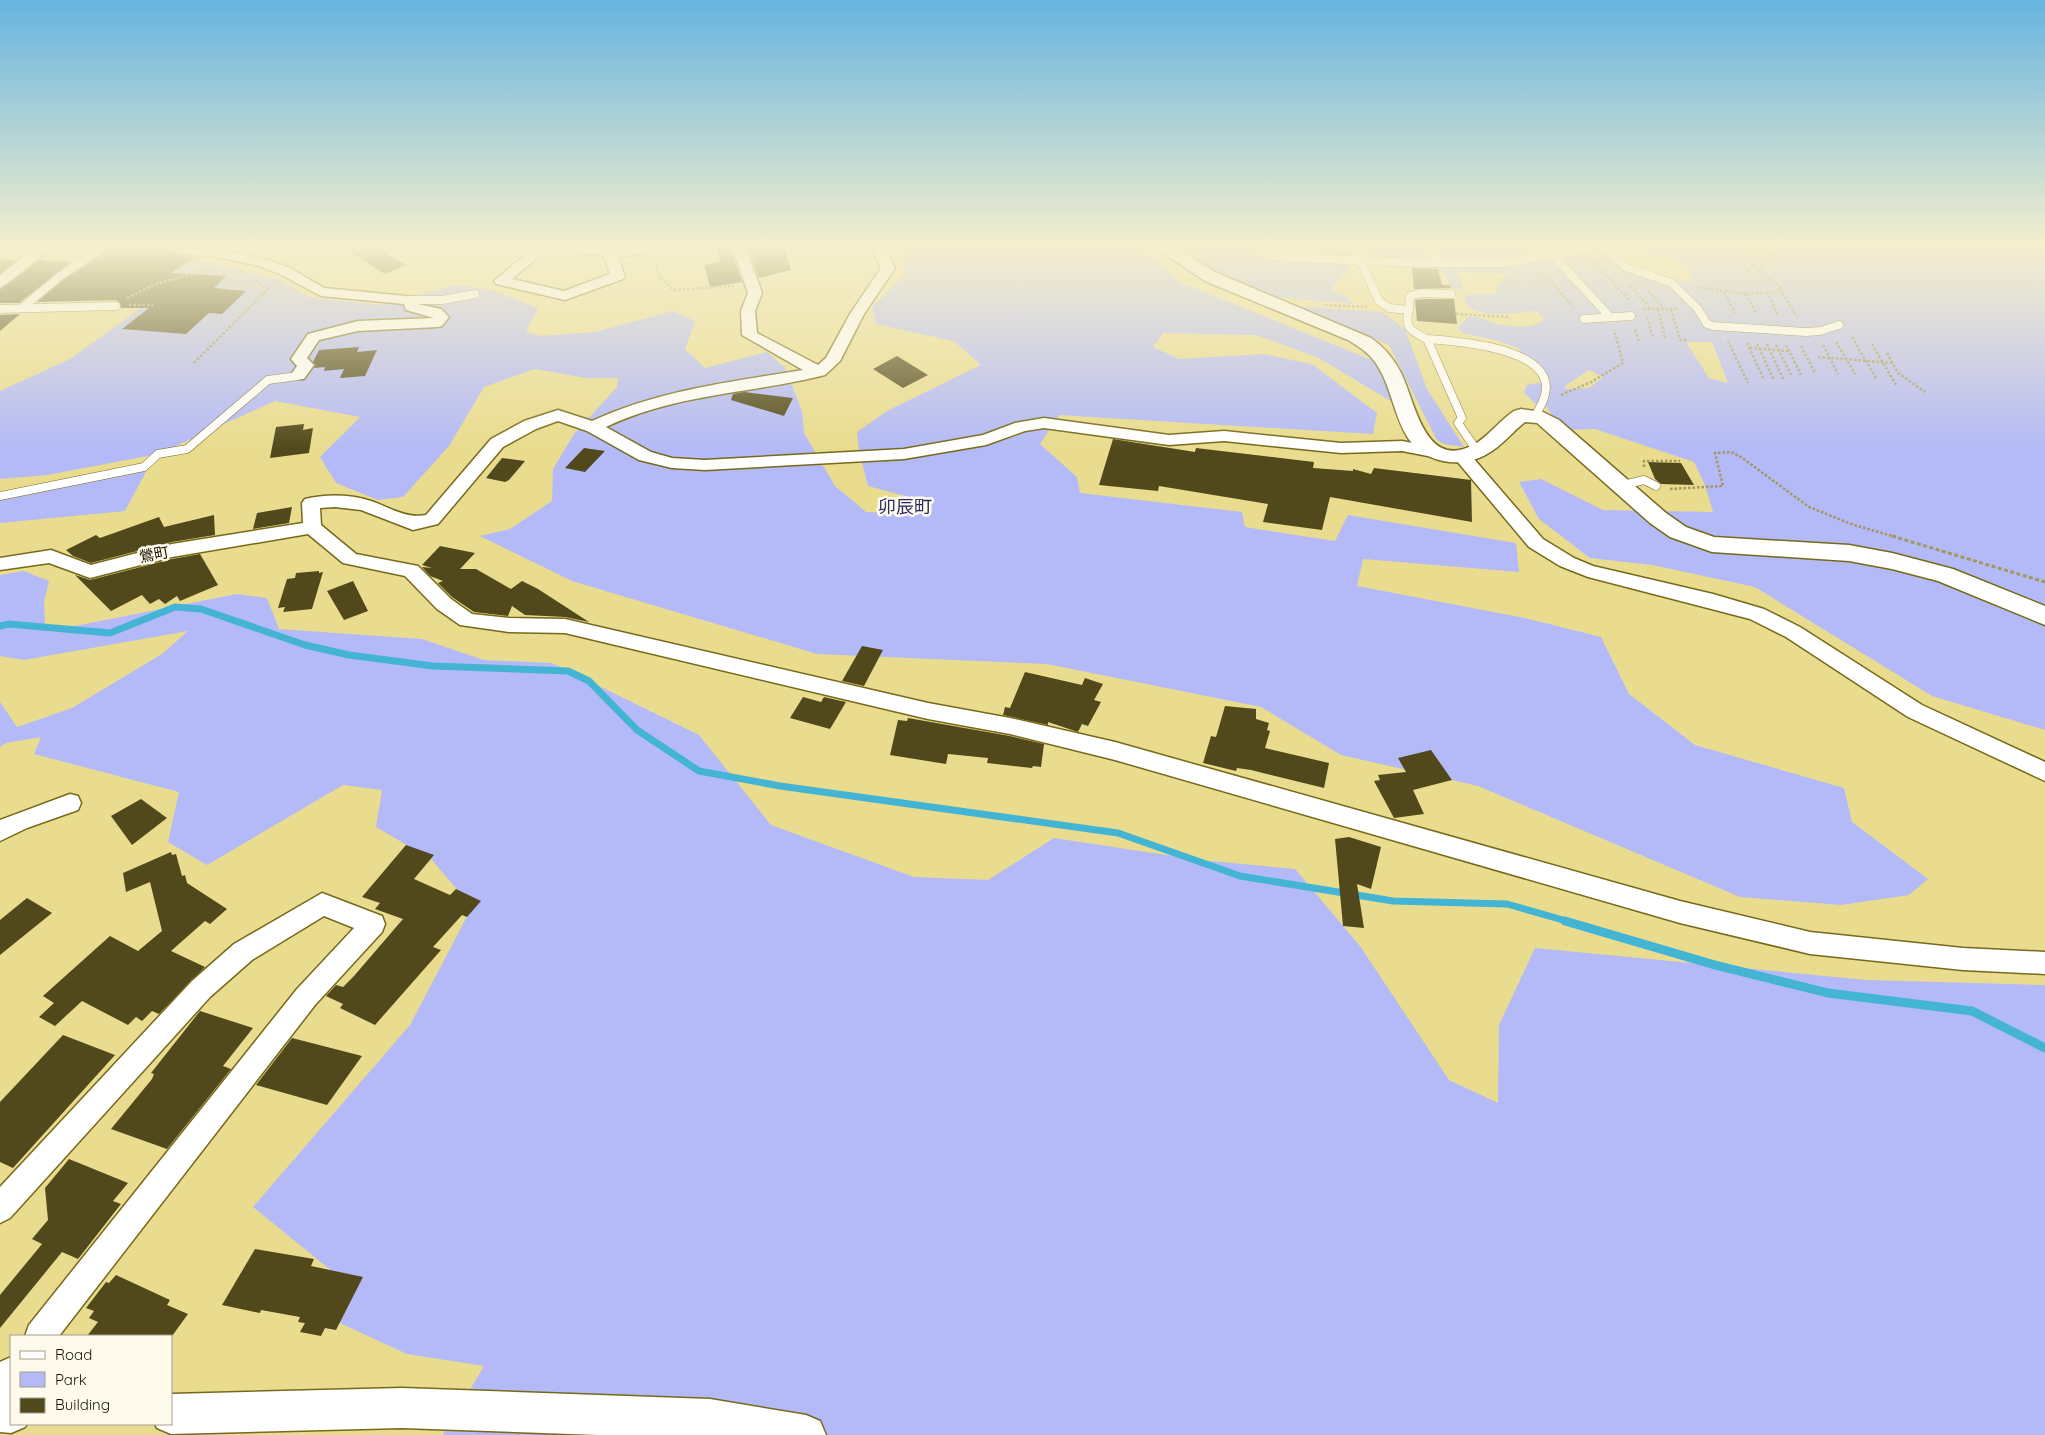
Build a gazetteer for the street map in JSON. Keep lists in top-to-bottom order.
{
  "streets": {
    "street": ["鶯町"]
  },
  "districts": ["卯辰町"],
  "legend": ["Road", "Park", "Building"]
}
